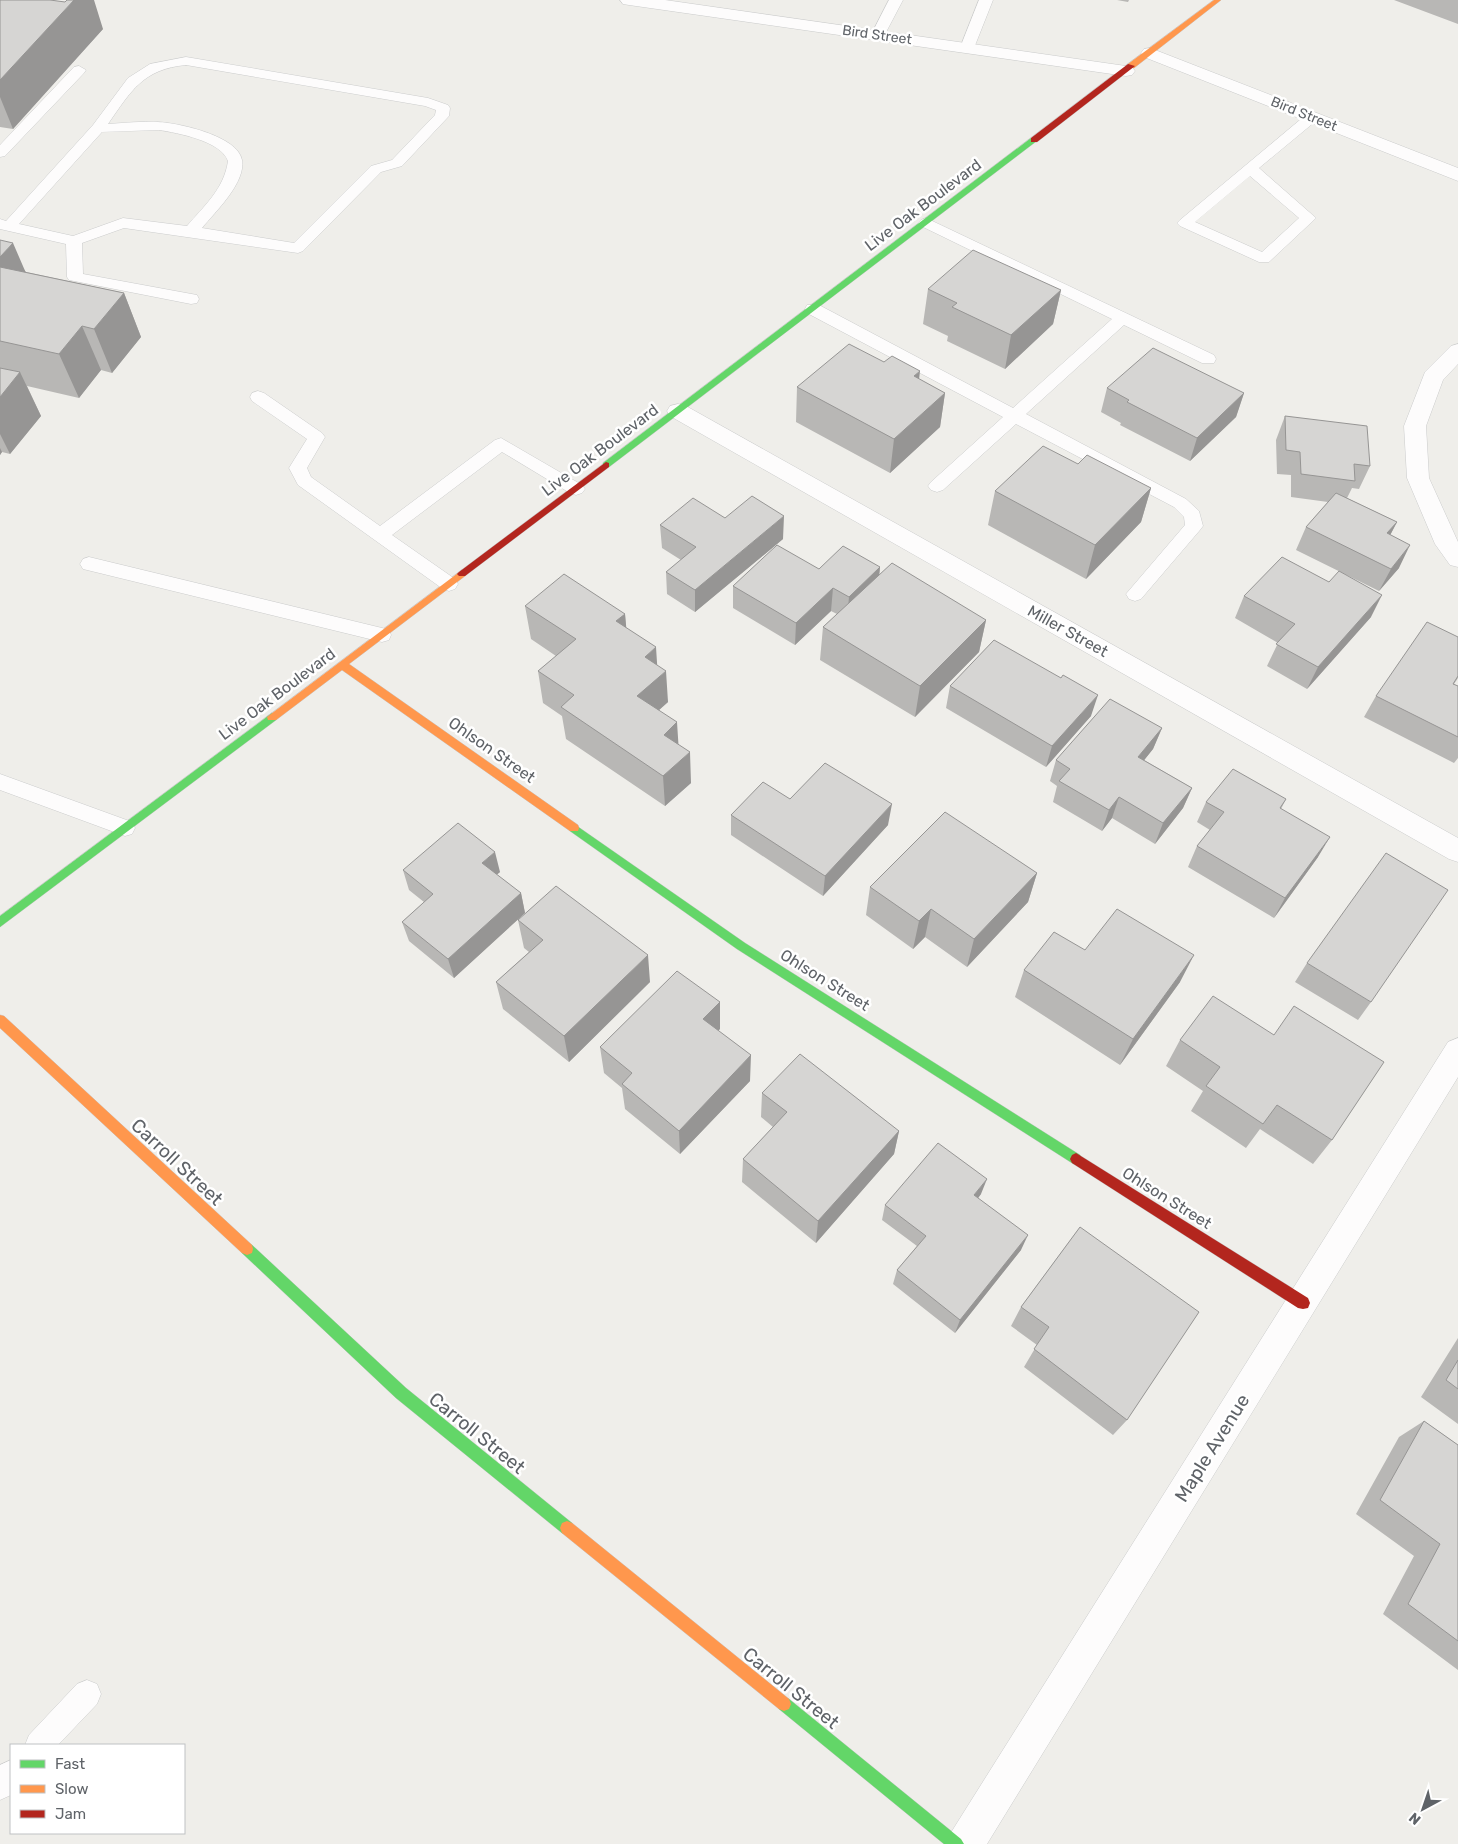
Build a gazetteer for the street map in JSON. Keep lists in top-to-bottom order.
{
  "streets": {
    "main road": ["Live Oak Boulevard", "Ohlson Street", "Carroll Street"],
    "street": ["Bird Street", "Miller Street", "Maple Avenue"]
  },
  "crossings": [
    ["Bird Street", "Live Oak Boulevard"],
    ["Live Oak Boulevard", "Miller Street"],
    ["Live Oak Boulevard", "Ohlson Street"],
    ["Ohlson Street", "Maple Avenue"]
  ],
  "legend": ["Fast", "Slow", "Jam"],
  "north": "bottom left"
}
